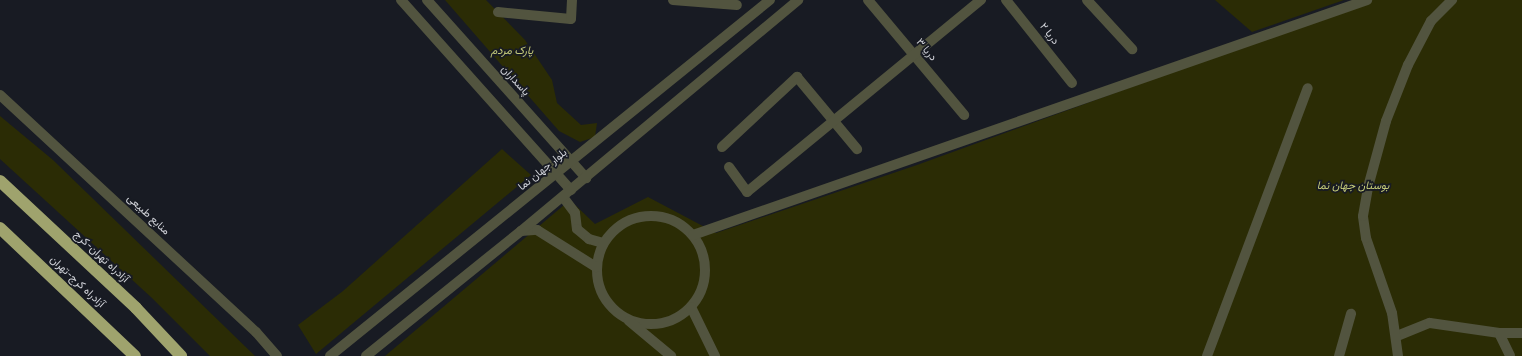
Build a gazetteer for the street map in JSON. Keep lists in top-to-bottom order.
{
  "streets": {
    "highway": ["آزادراه تهران-کرج", "آزادراه کرج-تهران"],
    "street": [
      "دریا ۲",
      "دریا ۳",
      "پاسداران",
      "بلوار جهان نما",
      "منابع طبیعی"
    ]
  },
  "crossings": [
    ["پاسداران", "بلوار جهان نما"]
  ],
  "parks": ["پارک مردم", "بوستان جهان نما"]
}
